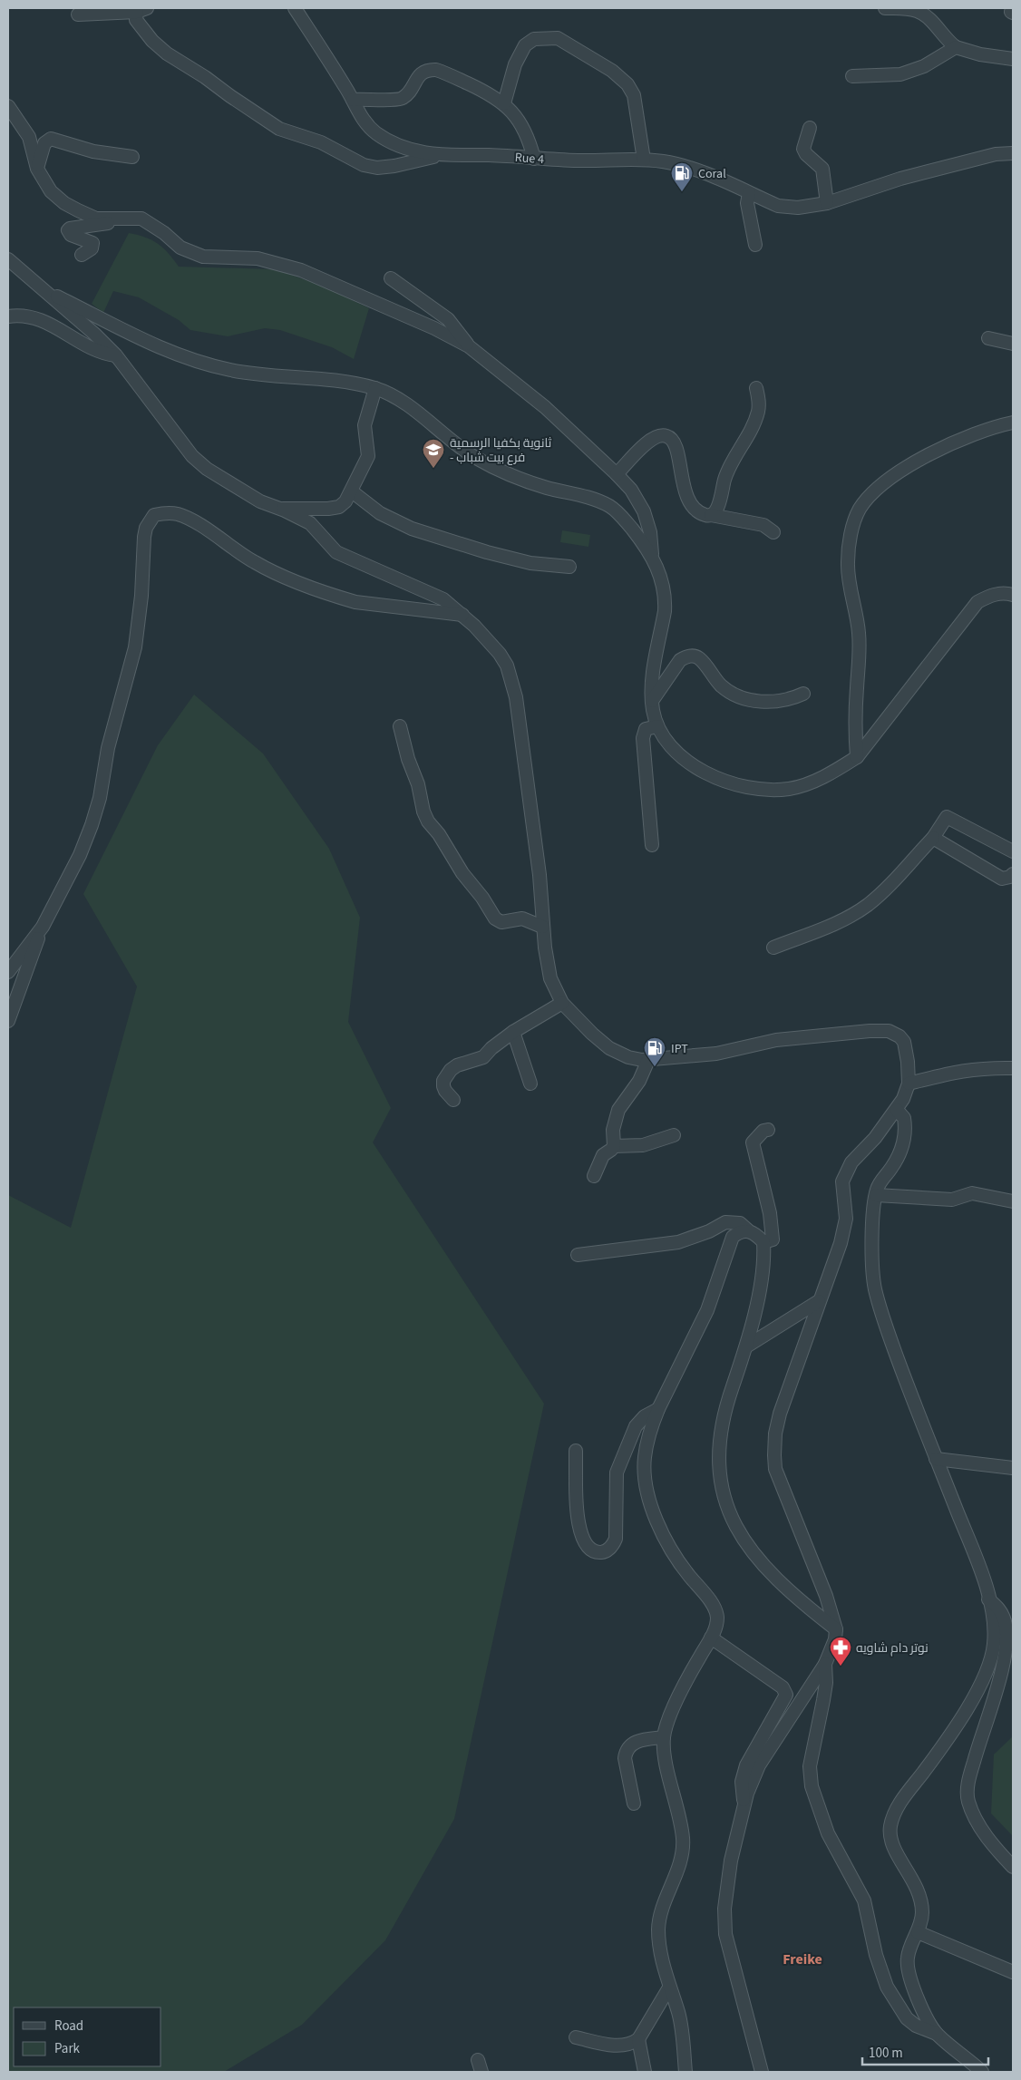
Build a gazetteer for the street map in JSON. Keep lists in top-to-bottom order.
{
  "streets": {
    "street": ["Rue 4"]
  },
  "districts": ["Freike"],
  "places": {
    "fuel station": ["Coral", "IPT"],
    "school or university": ["ثانوية بكفيا الرسمية - فرع بيت شباب"],
    "pharmacy": ["نوتر دام شاويه"]
  },
  "legend": ["Road", "Park"],
  "scale_bar": "100 m"
}
